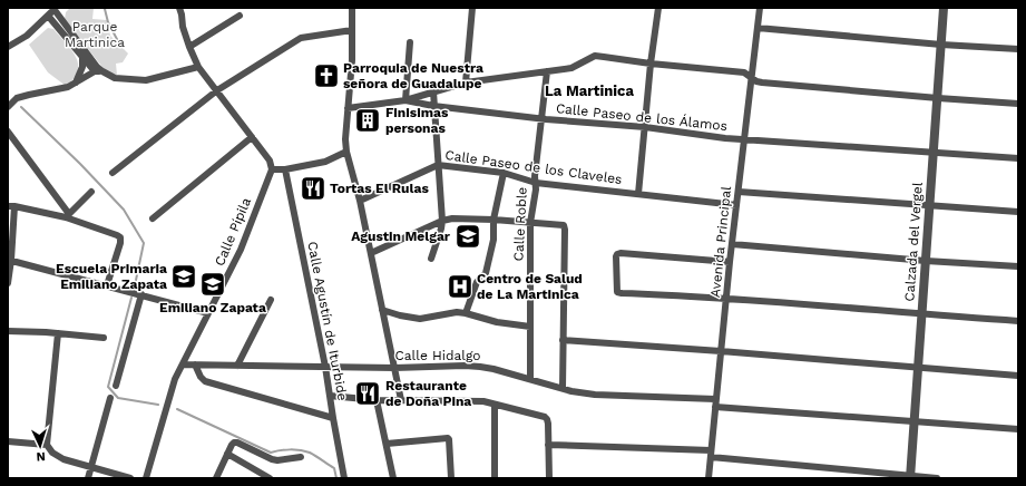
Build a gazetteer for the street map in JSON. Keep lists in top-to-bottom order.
{
  "streets": {
    "street": [
      "Calle Paseo de los Álamos",
      "Calle Paseo de los Claveles",
      "Calle Roble",
      "Calle Pípila",
      "Avenida Principal",
      "Calzada del Vergel",
      "Calle Agustín de Iturbide",
      "Calle Hidalgo"
    ]
  },
  "crossings": [
    ["Calle Paseo de los Álamos", "Calle Roble"],
    ["Calle Paseo de los Álamos", "Avenida Principal"],
    ["Calle Paseo de los Álamos", "Calzada del Vergel"],
    ["Calle Paseo de los Claveles", "Calle Roble"],
    ["Calle Paseo de los Claveles", "Avenida Principal"],
    ["Calle Roble", "Calle Hidalgo"],
    ["Calle Pípila", "Calle Hidalgo"],
    ["Avenida Principal", "Calle Hidalgo"],
    ["Calzada del Vergel", "Calle Hidalgo"],
    ["Calle Agustín de Iturbide", "Calle Hidalgo"]
  ],
  "districts": ["La Martinica"],
  "parks": ["Parque Martinica"],
  "places": {
    "church": ["Parroquia de Nuestra señora de Guadalupe"],
    "building": ["Finisimas personas"],
    "restaurant": ["Tortas El Rulas", "Restaurante de Doña Pina"],
    "school or university": ["Agustin Melgar", "Escuela Primaria Emiliano Zapata", "Emiliano Zapata"],
    "hospital": ["Centro de Salud de La Martinica"]
  },
  "north": "bottom"
}
